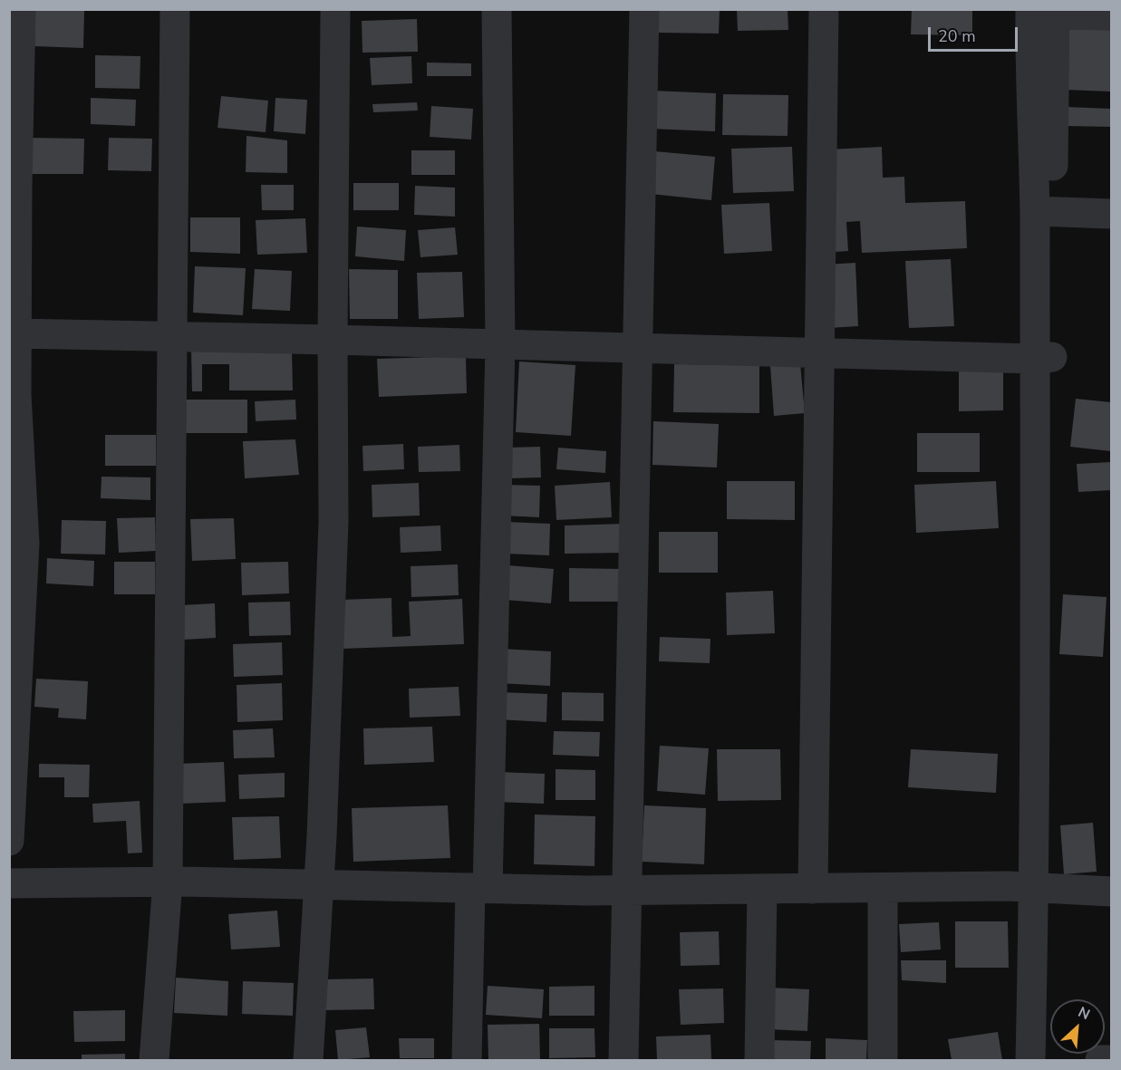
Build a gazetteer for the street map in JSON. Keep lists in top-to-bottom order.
{
  "scale_bar": "20 m",
  "north": "top right"
}
